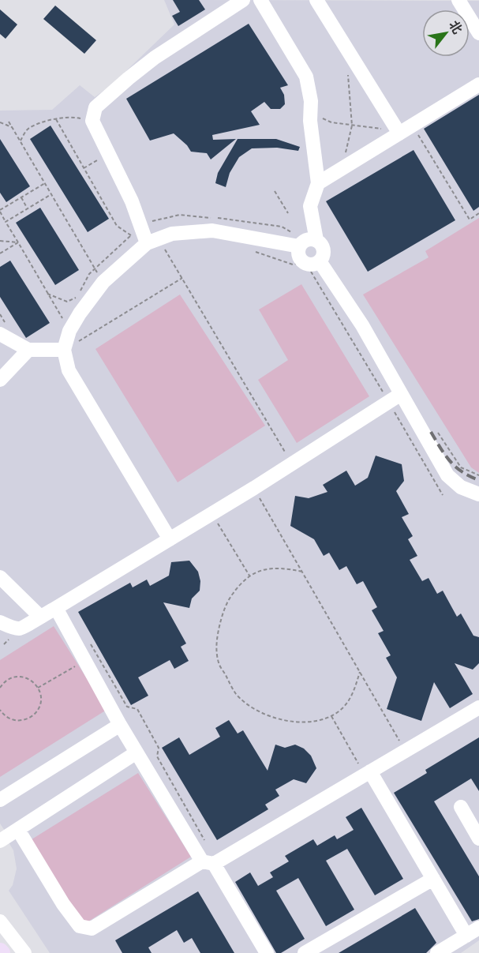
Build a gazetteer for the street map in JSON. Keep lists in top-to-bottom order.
{
  "north": "top right"
}
